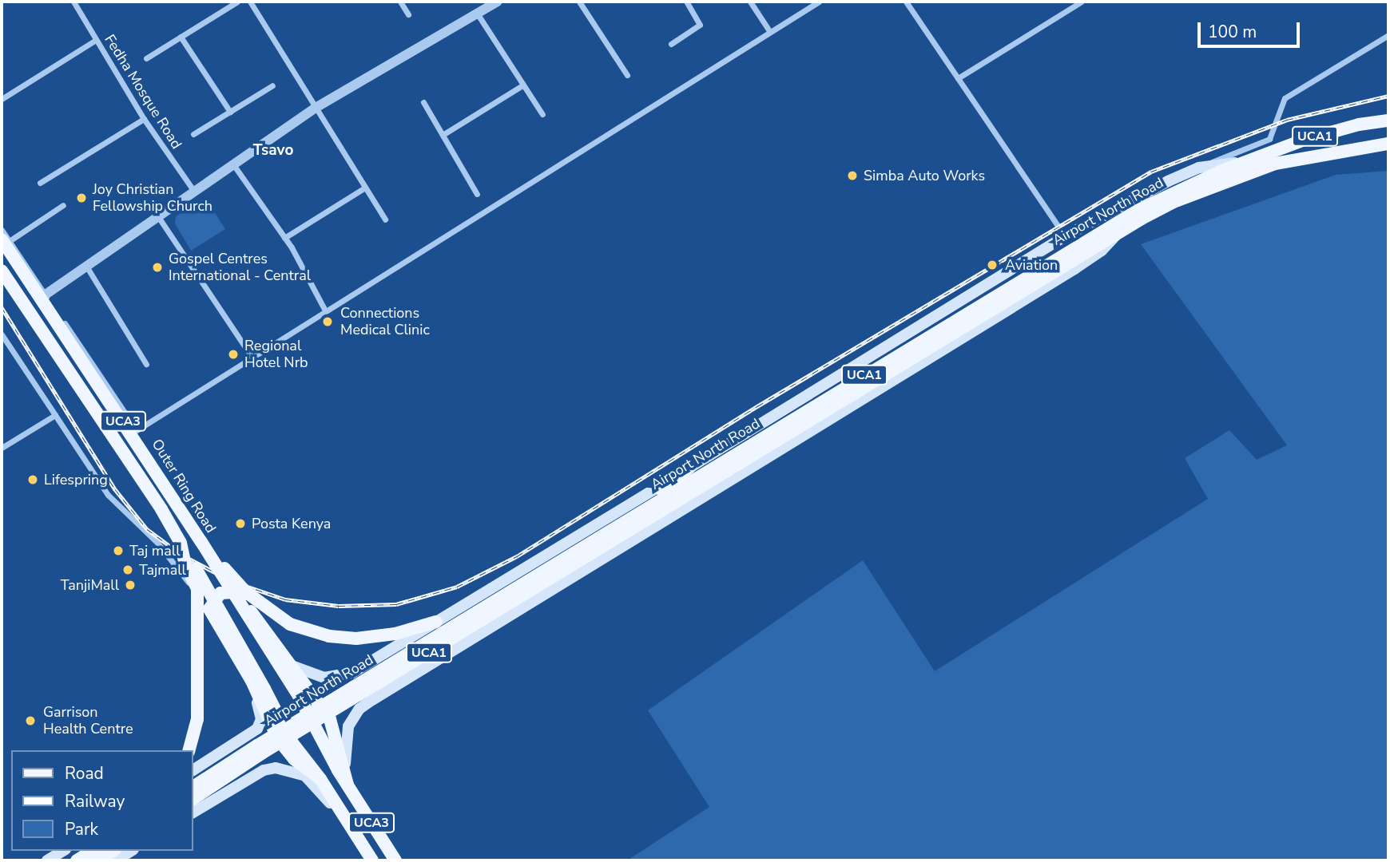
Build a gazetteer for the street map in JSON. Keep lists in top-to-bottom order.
{
  "streets": {
    "main road": [
      "UCA1",
      "Airport North Road",
      "UCA3",
      "Outer Ring Road"
    ],
    "street": ["Fedha Mosque Road"]
  },
  "crossings": [
    ["UCA3", "Outer Ring Road"]
  ],
  "districts": ["Tsavo"],
  "places": [
    "Simba Auto Works",
    "Joy Christian Fellowship Church",
    "Aviation",
    "Gospel Centres International - Central",
    "Connections Medical Clinic",
    "Regional Hotel Nrb",
    "Lifespring",
    "Posta Kenya",
    "Taj mall",
    "Tajmall",
    "TanjiMall",
    "Garrison Health Centre"
  ],
  "legend": ["Road", "Railway", "Park"],
  "scale_bar": "100 m"
}
